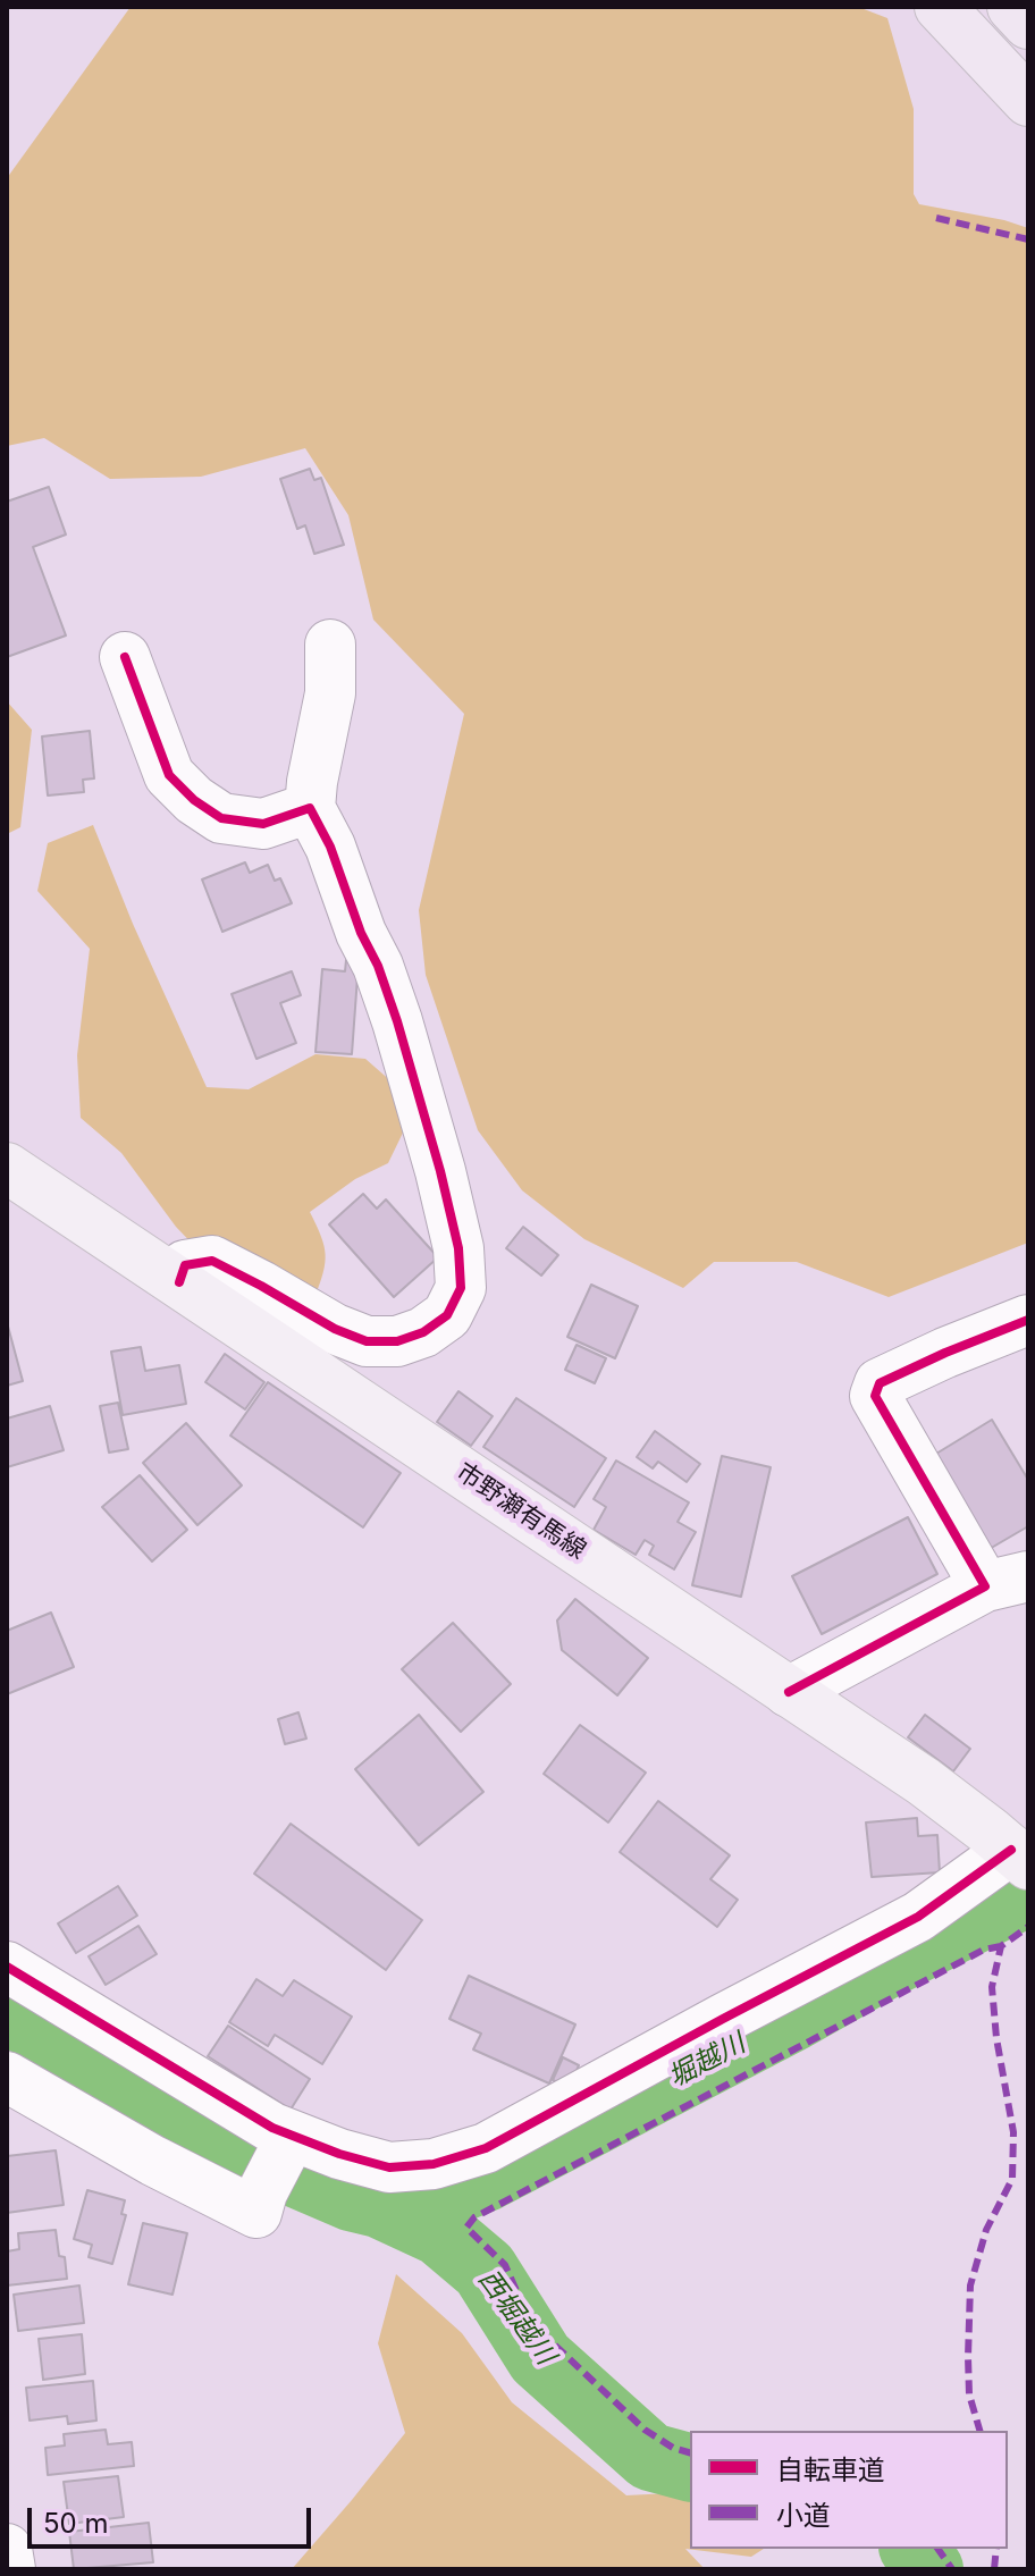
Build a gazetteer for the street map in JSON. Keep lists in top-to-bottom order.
{
  "streets": {
    "main road": ["市野瀬有馬線"]
  },
  "water": ["堀越川", "西堀越川"],
  "legend": ["自転車道", "小道"],
  "scale_bar": "50 m"
}
